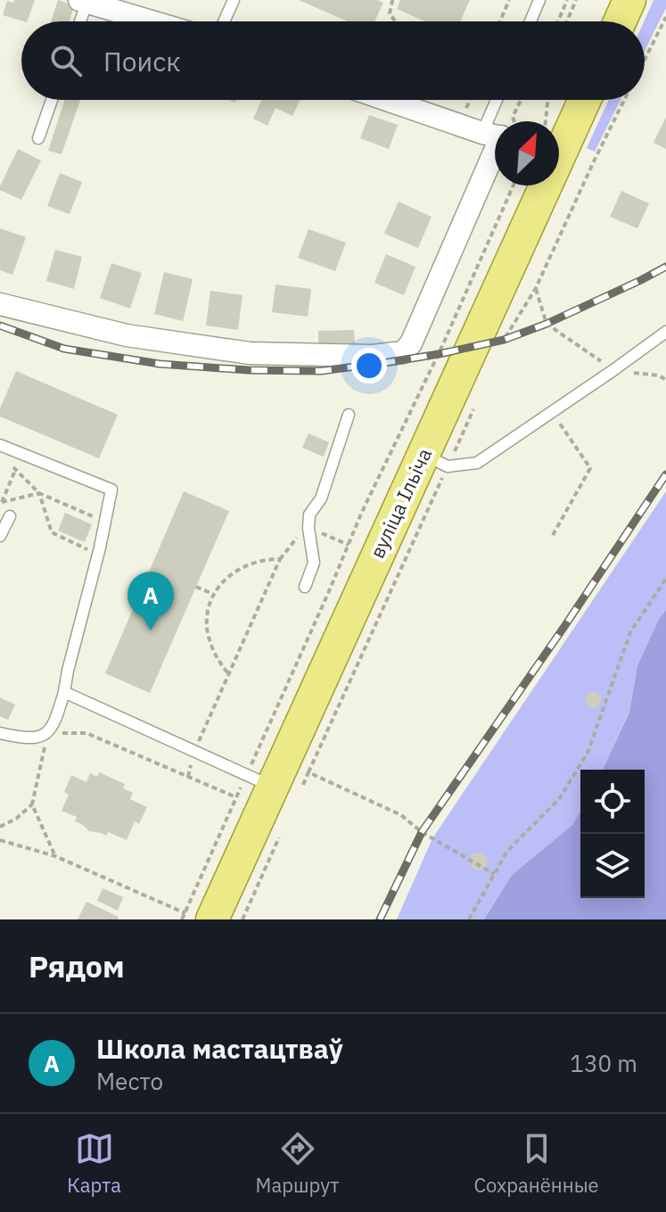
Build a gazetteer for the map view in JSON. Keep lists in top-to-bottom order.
{
  "streets": {
    "main road": ["вуліца Ільіча"]
  },
  "north": "top right",
  "page": {
    "search": "Поиск",
    "pins": "A",
    "heading": "Рядом",
    "list": [
      {
        "mark": "A",
        "name": "Школа мастацтваў",
        "note": "Место",
        "value": "130 m"
      }
    ],
    "nav": ["Карта", "Маршрут", "Сохранённые"]
  }
}
